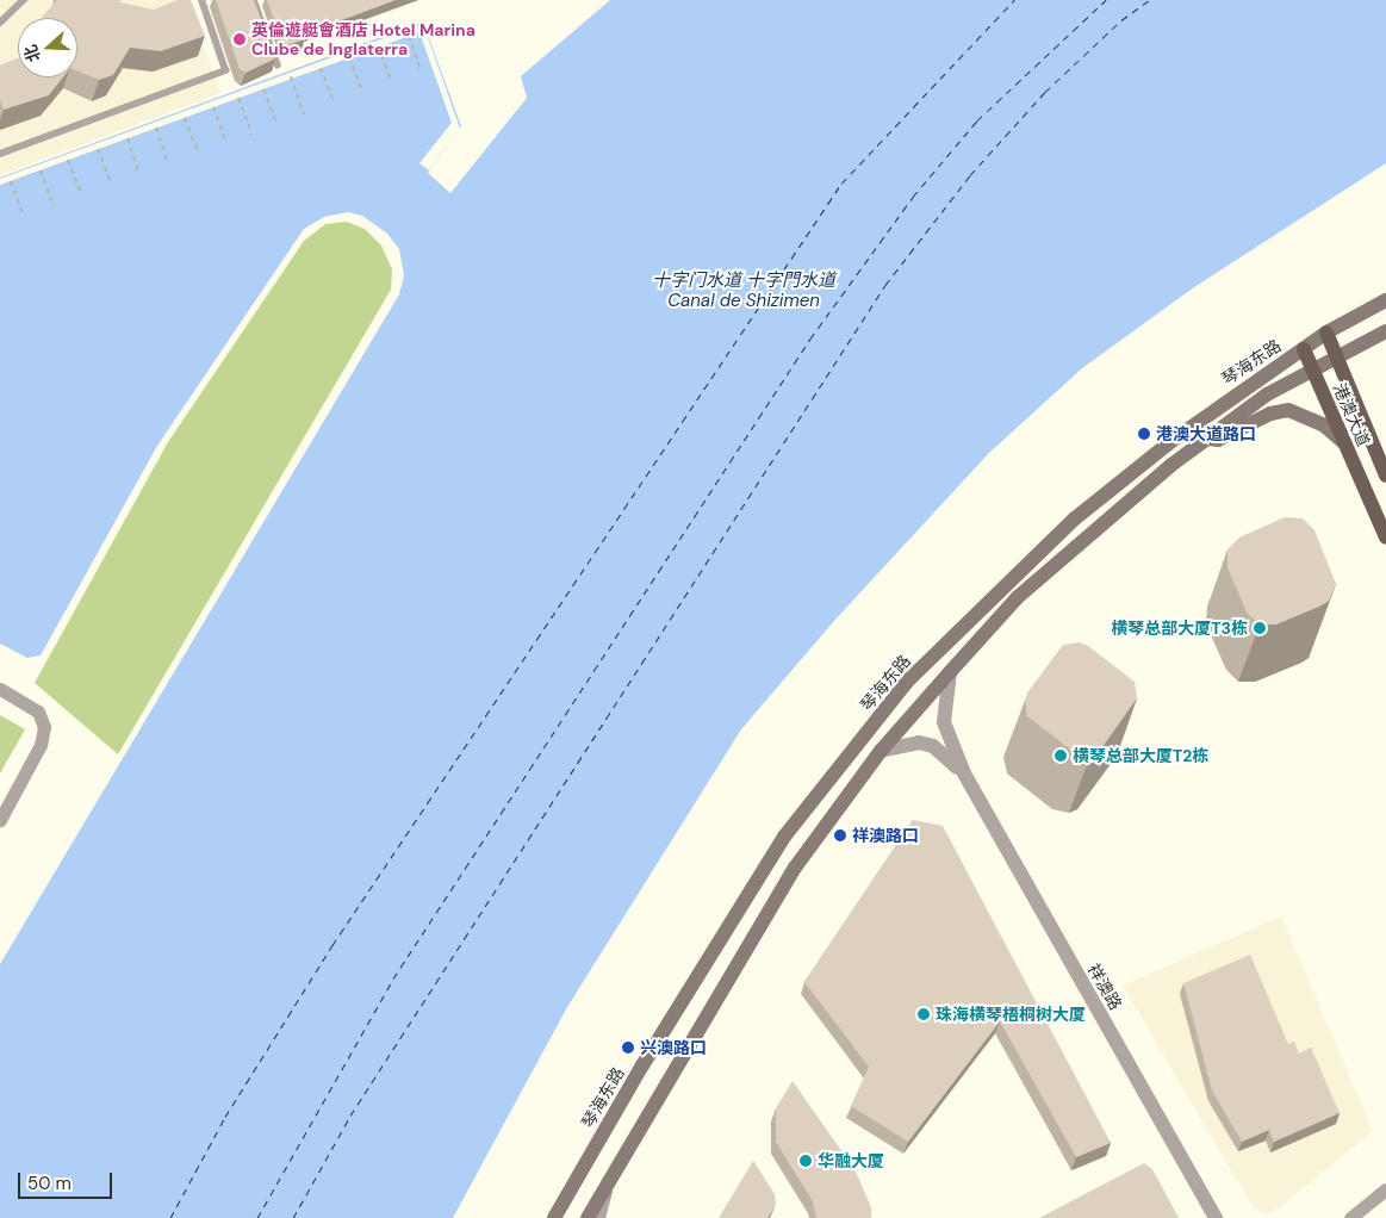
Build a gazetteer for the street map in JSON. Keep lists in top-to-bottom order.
{
  "streets": {
    "main road": ["琴海东路", "港澳大道"],
    "street": ["祥澳路"]
  },
  "crossings": [
    ["琴海东路", "港澳大道"]
  ],
  "water": ["十字门水道 十字門水道 Canal de Shizimen"],
  "places": [
    "英倫遊艇會酒店 Hotel Marina Clube de Inglaterra",
    "港澳大道路口",
    "横琴总部大厦T3栋",
    "横琴总部大厦T2栋",
    "祥澳路口",
    "珠海横琴梧桐树大厦",
    "兴澳路口",
    "华融大厦"
  ],
  "scale_bar": "50 m",
  "north": "left"
}
